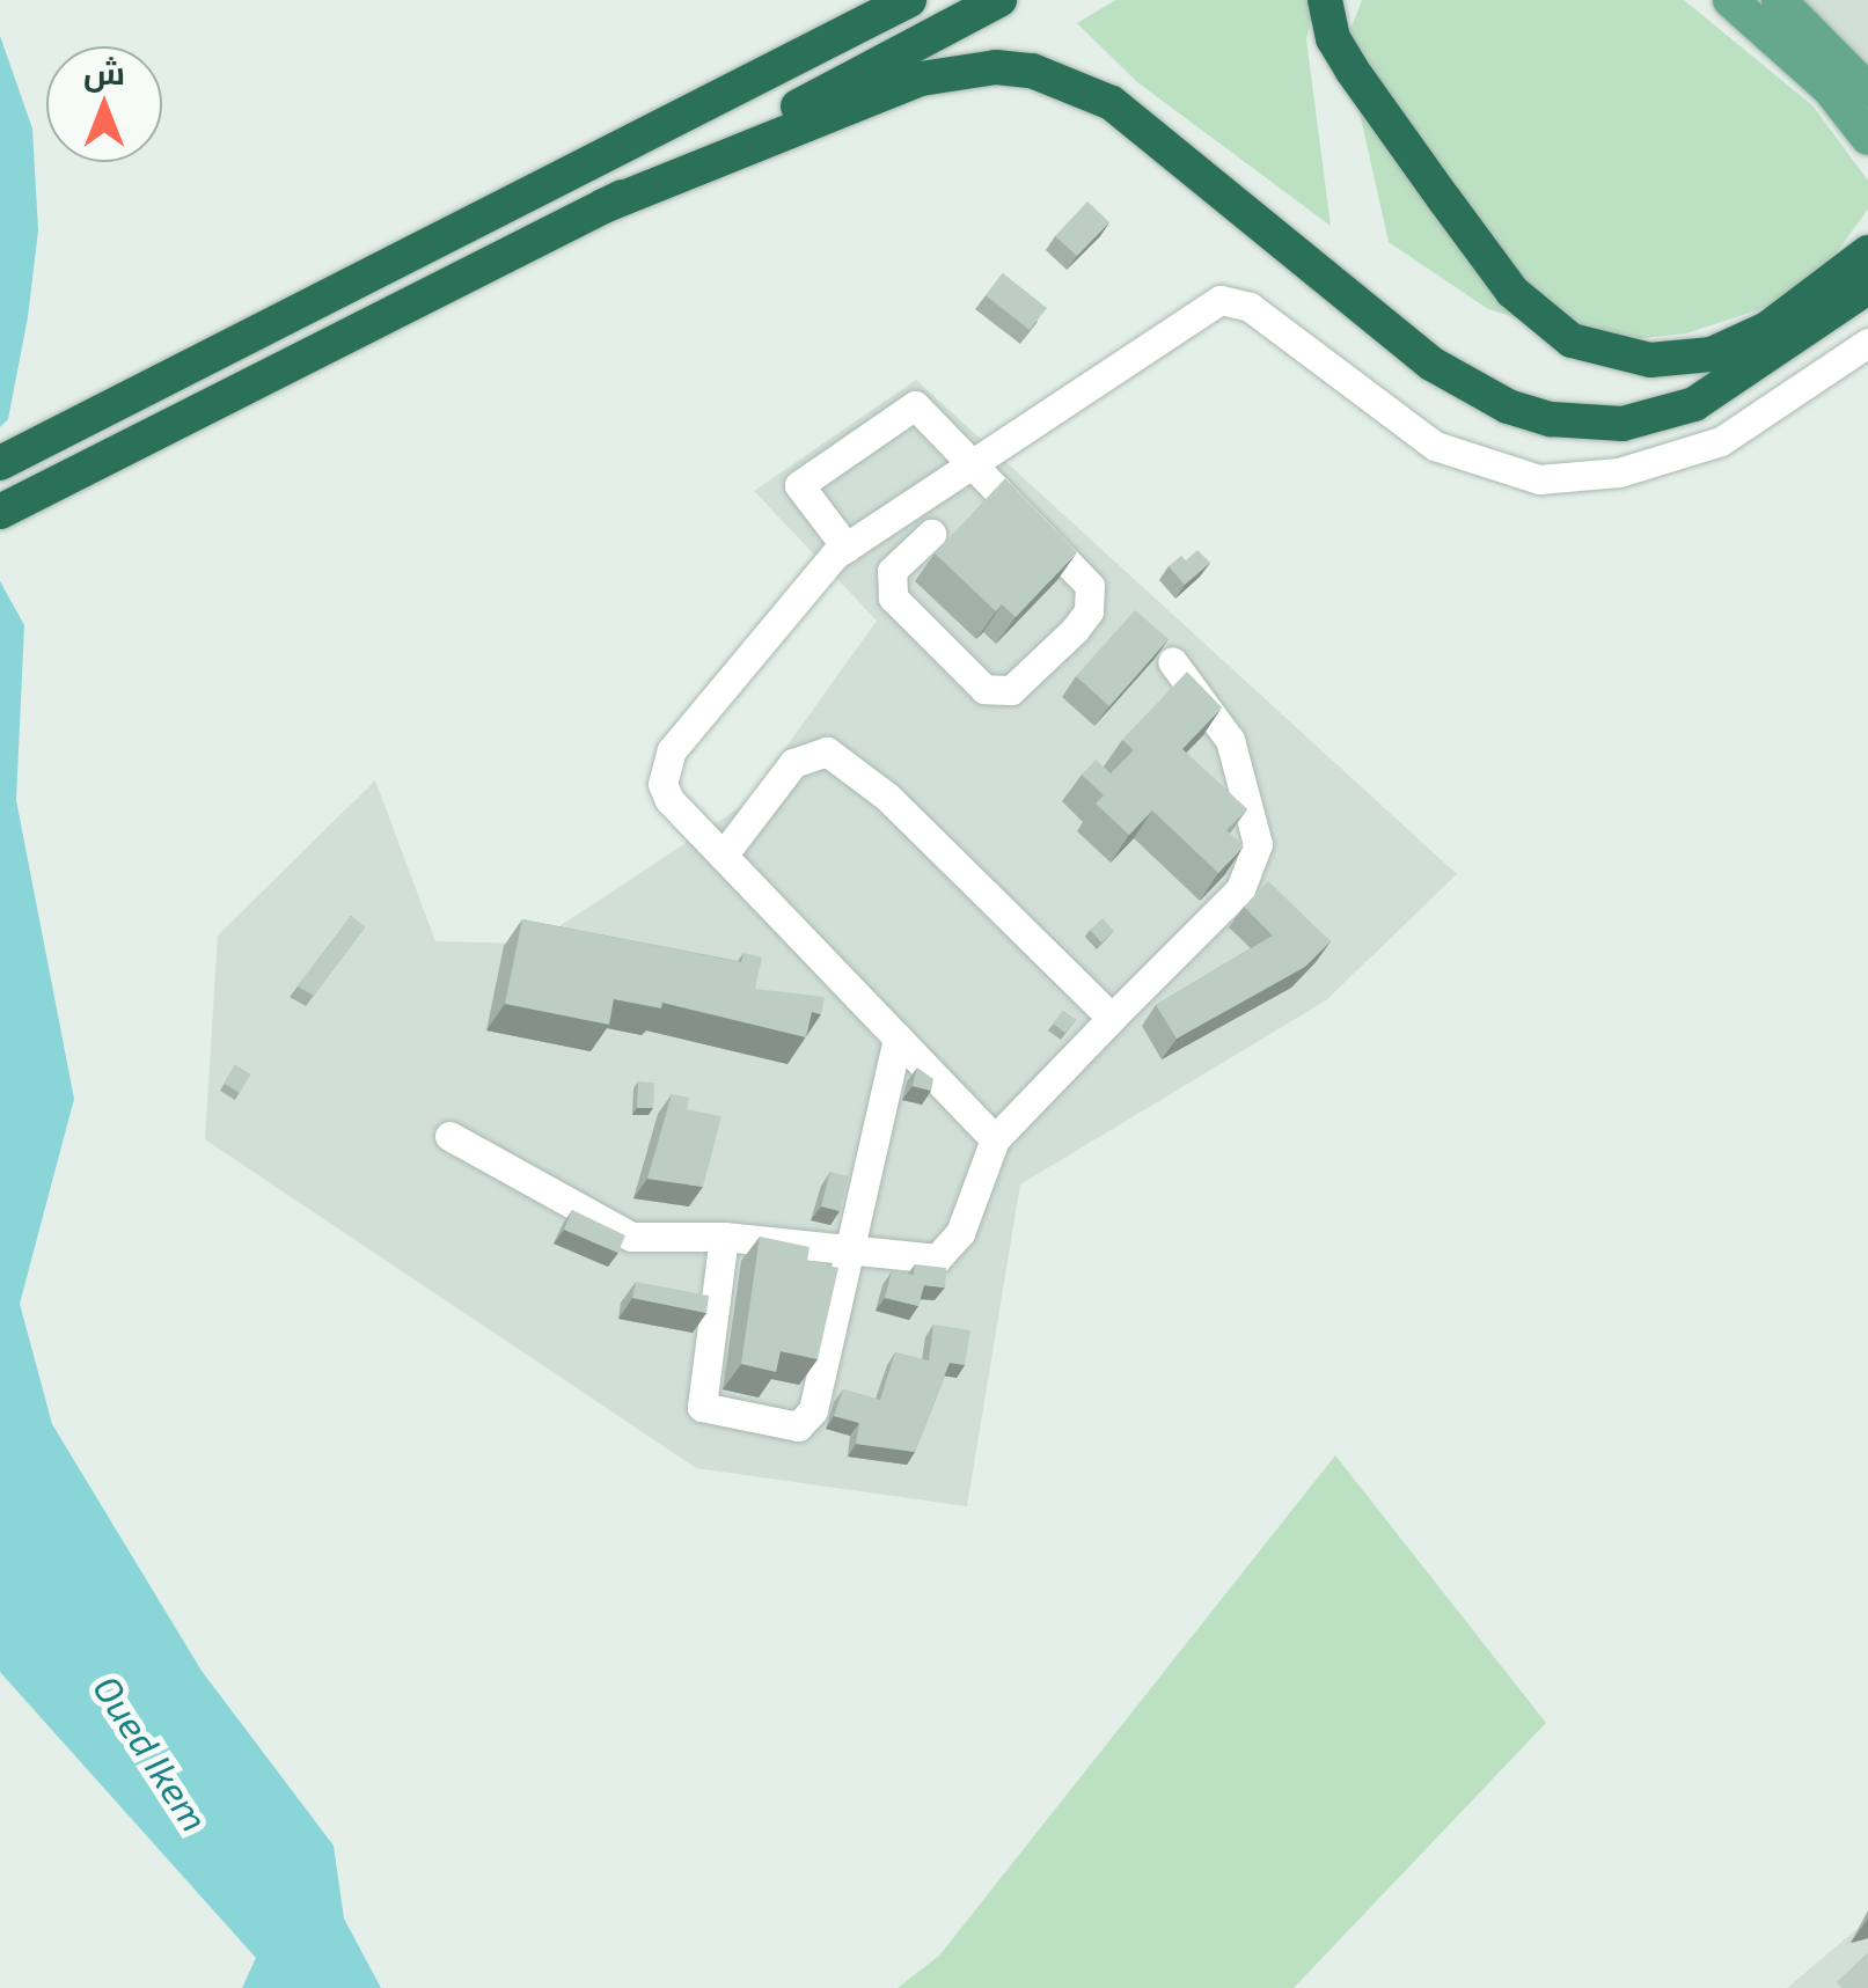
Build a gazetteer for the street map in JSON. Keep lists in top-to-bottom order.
{
  "water": ["Oued Ikem"],
  "north": "top"
}
